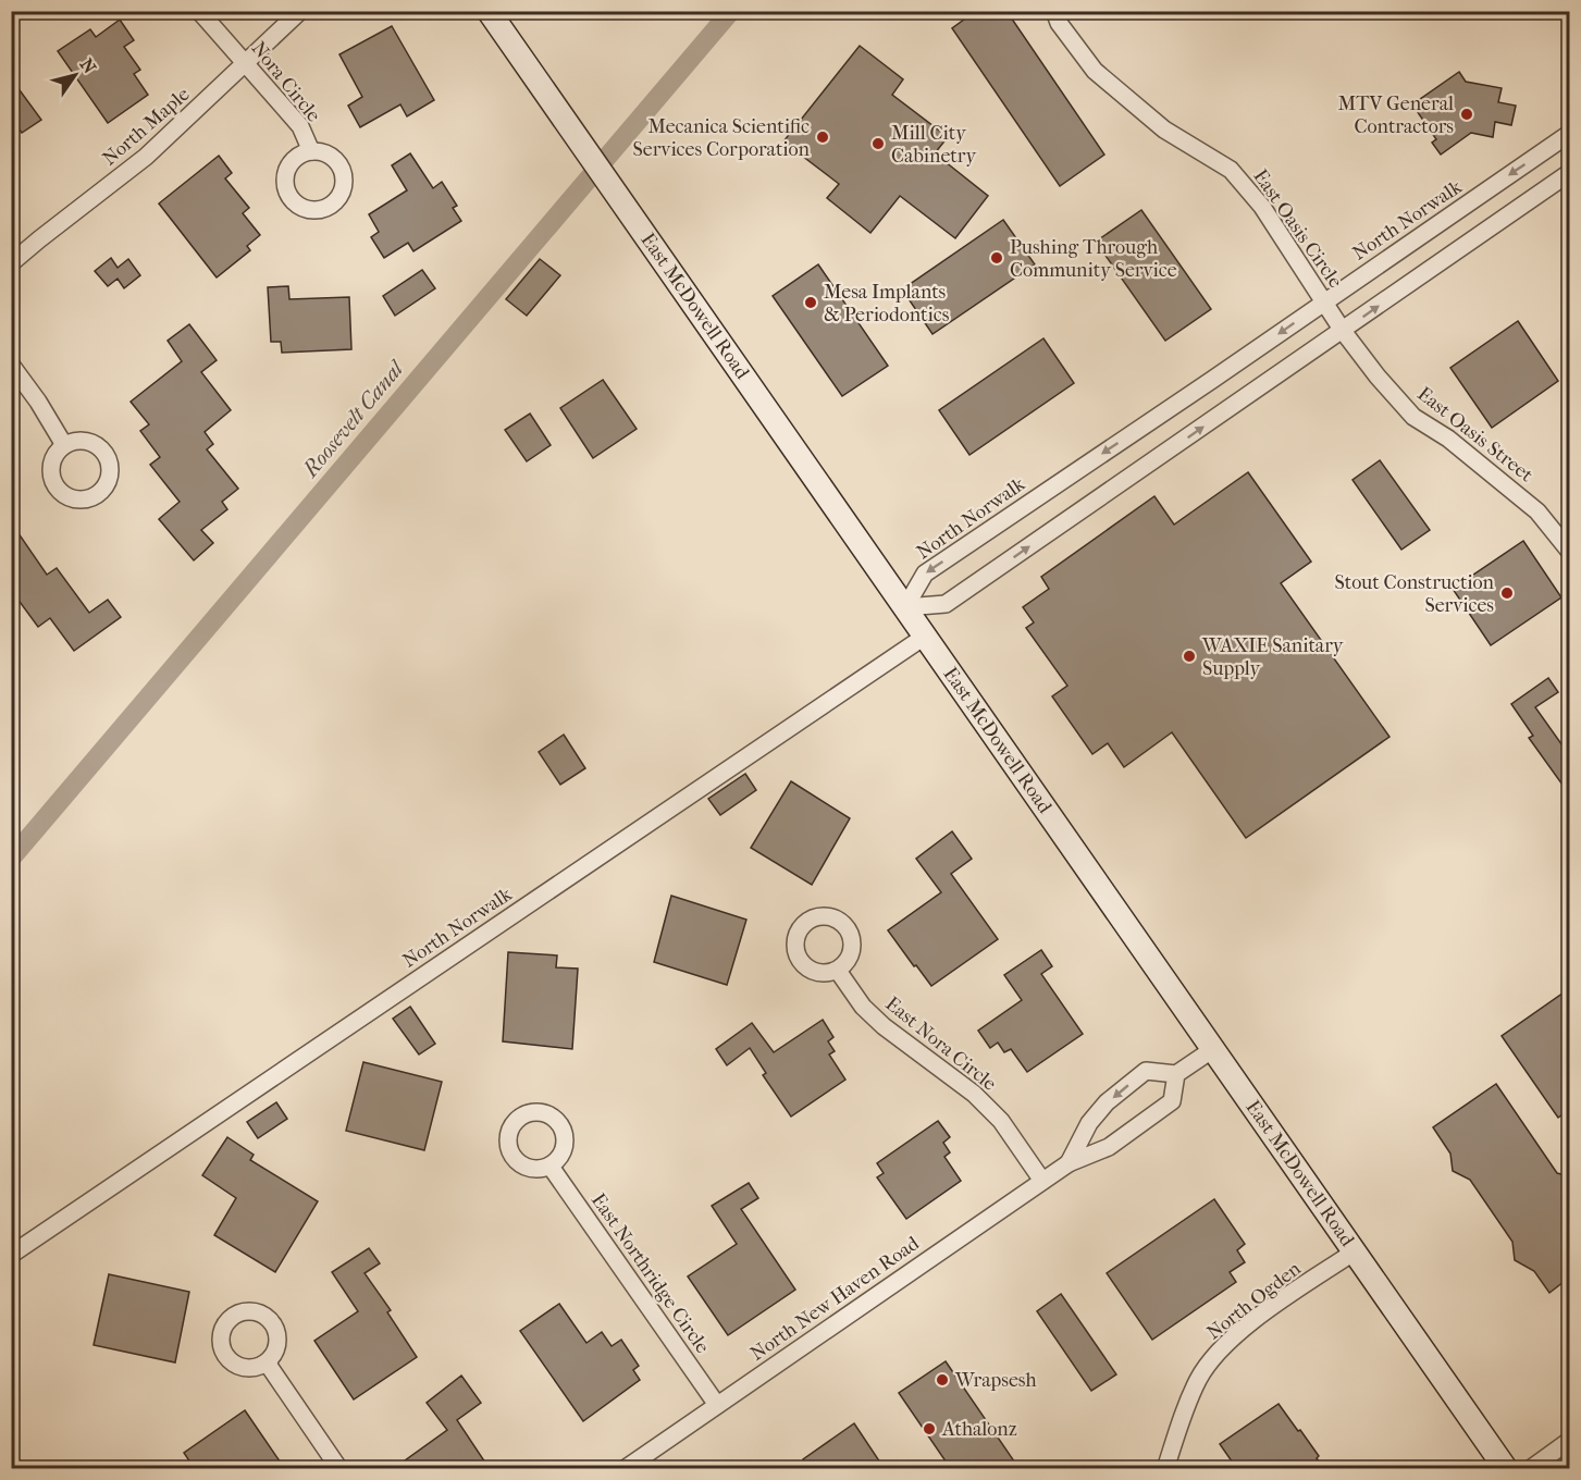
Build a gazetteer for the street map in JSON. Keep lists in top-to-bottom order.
{
  "streets": {
    "main road": ["East McDowell Road"],
    "street": [
      "Nora Circle",
      "North Maple",
      "North Norwalk",
      "East Oasis Circle",
      "East Oasis Street",
      "East Nora Circle",
      "East Northridge Circle",
      "North New Haven Road",
      "North Ogden"
    ]
  },
  "crossings": [
    ["Nora Circle", "North Maple"],
    ["North Norwalk", "East Oasis Circle"],
    ["North Norwalk", "East McDowell Road"],
    ["East Oasis Circle", "East Oasis Street"],
    ["East McDowell Road", "North Ogden"],
    ["East Nora Circle", "North New Haven Road"],
    ["East Northridge Circle", "North New Haven Road"]
  ],
  "water": ["Roosevelt Canal"],
  "places": [
    "MTV General Contractors",
    "Mecanica Scientific Services Corporation",
    "Mill City Cabinetry",
    "Pushing Through Community Service",
    "Mesa Implants & Periodontics",
    "Stout Construction Services",
    "WAXIE Sanitary Supply",
    "Wrapsesh",
    "Athalonz"
  ],
  "north": "top right"
}
